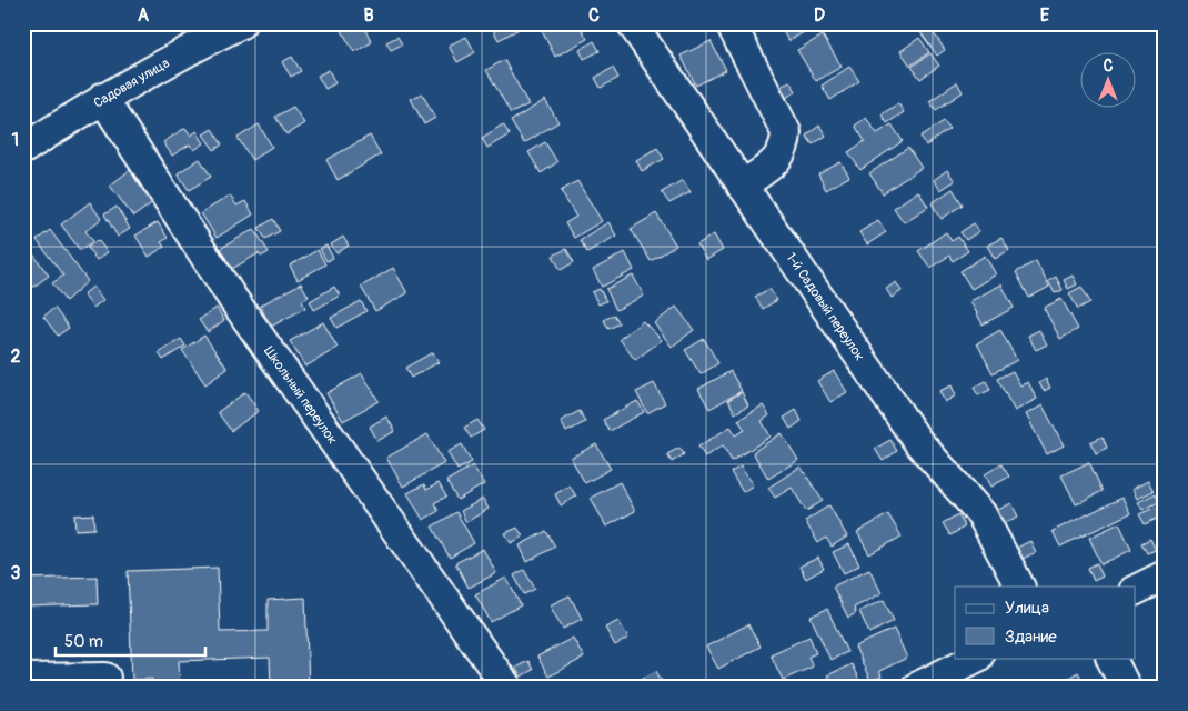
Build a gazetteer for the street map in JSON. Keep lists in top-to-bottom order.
{
  "streets": {
    "street": ["Садовая улица", "1-й Садовый переулок", "Школьный переулок"]
  },
  "crossings": [
    ["Садовая улица", "Школьный переулок"]
  ],
  "legend": ["Улица", "Здание"],
  "scale_bar": "50 m",
  "north": "top",
  "grid": {
    "columns": [
      "A",
      "B",
      "C",
      "D",
      "E"
    ],
    "rows": ["1", "2", "3"]
  }
}
